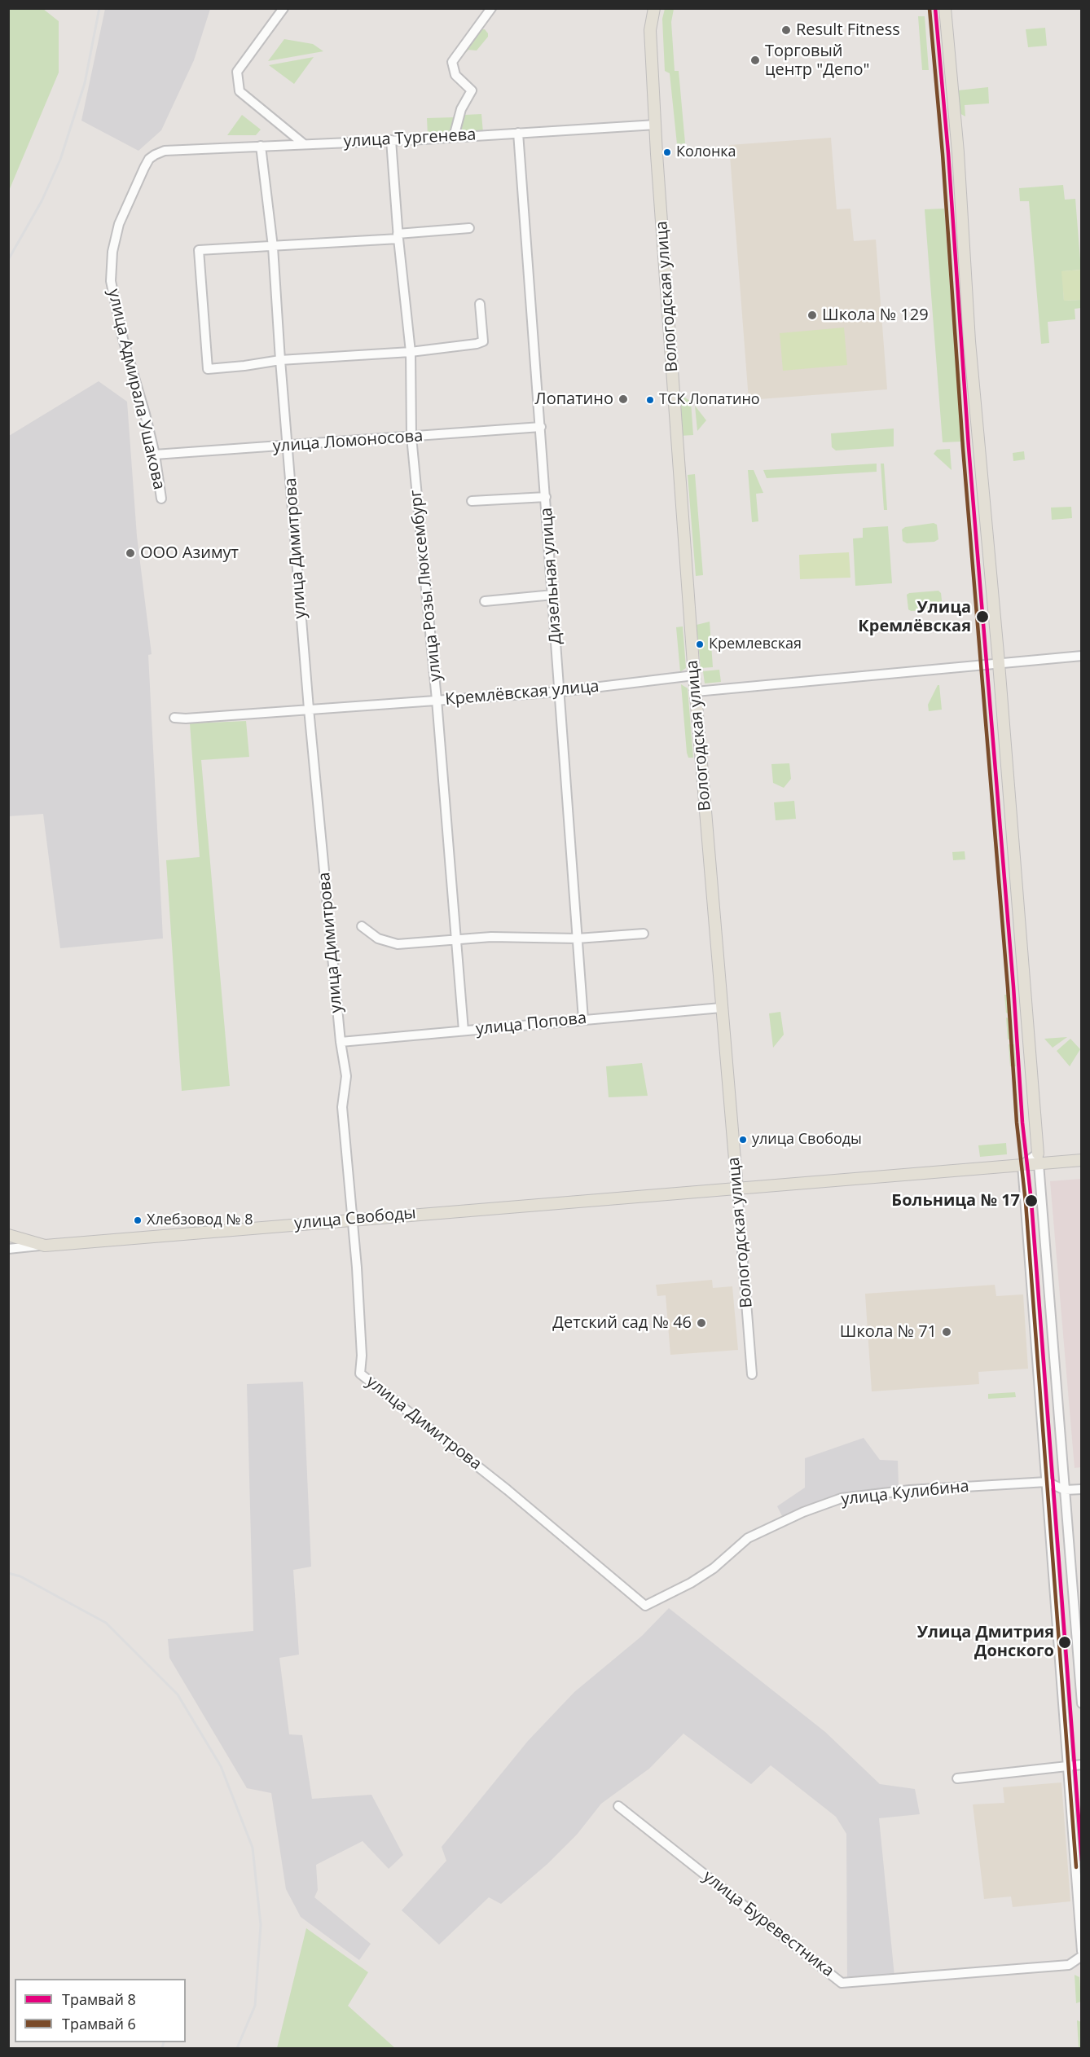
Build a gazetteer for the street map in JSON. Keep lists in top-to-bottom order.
{
  "streets": {
    "main road": ["Вологодская улица", "улица Свободы"],
    "street": [
      "улица Тургенева",
      "улица Адмирала Ушакова",
      "улица Ломоносова",
      "улица Димитрова",
      "Дизельная улица",
      "улица Розы Люксембург",
      "Кремлёвская улица",
      "улица Попова",
      "улица Кулибина",
      "улица Буревестника"
    ]
  },
  "crossings": [
    ["улица Тургенева", "Вологодская улица"],
    ["улица Тургенева", "улица Адмирала Ушакова"],
    ["улица Тургенева", "улица Димитрова"],
    ["улица Тургенева", "Дизельная улица"],
    ["улица Тургенева", "улица Розы Люксембург"],
    ["Вологодская улица", "Кремлёвская улица"],
    ["Вологодская улица", "улица Попова"],
    ["Вологодская улица", "улица Свободы"],
    ["улица Адмирала Ушакова", "улица Ломоносова"],
    ["улица Ломоносова", "улица Димитрова"],
    ["улица Ломоносова", "Дизельная улица"],
    ["улица Ломоносова", "улица Розы Люксембург"],
    ["улица Димитрова", "Кремлёвская улица"],
    ["улица Димитрова", "улица Попова"],
    ["улица Димитрова", "улица Свободы"],
    ["улица Димитрова", "улица Кулибина"],
    ["Дизельная улица", "Кремлёвская улица"],
    ["Дизельная улица", "улица Попова"],
    ["улица Розы Люксембург", "Кремлёвская улица"],
    ["улица Розы Люксембург", "улица Попова"]
  ],
  "places": [
    "Result Fitness",
    "Торговый центр \"Депо\"",
    "Колонка",
    "Школа № 129",
    "Лопатино",
    "ТСК Лопатино",
    "ООО Азимут",
    "Улица Кремлёвская",
    "Кремлевская",
    "улица Свободы",
    "Больница № 17",
    "Хлебзовод № 8",
    "Детский сад № 46",
    "Школа № 71",
    "Улица Дмитрия Донского"
  ],
  "lines": ["tram line 8", "tram line 6"],
  "legend": ["Трамвай 8", "Трамвай 6"]
}
